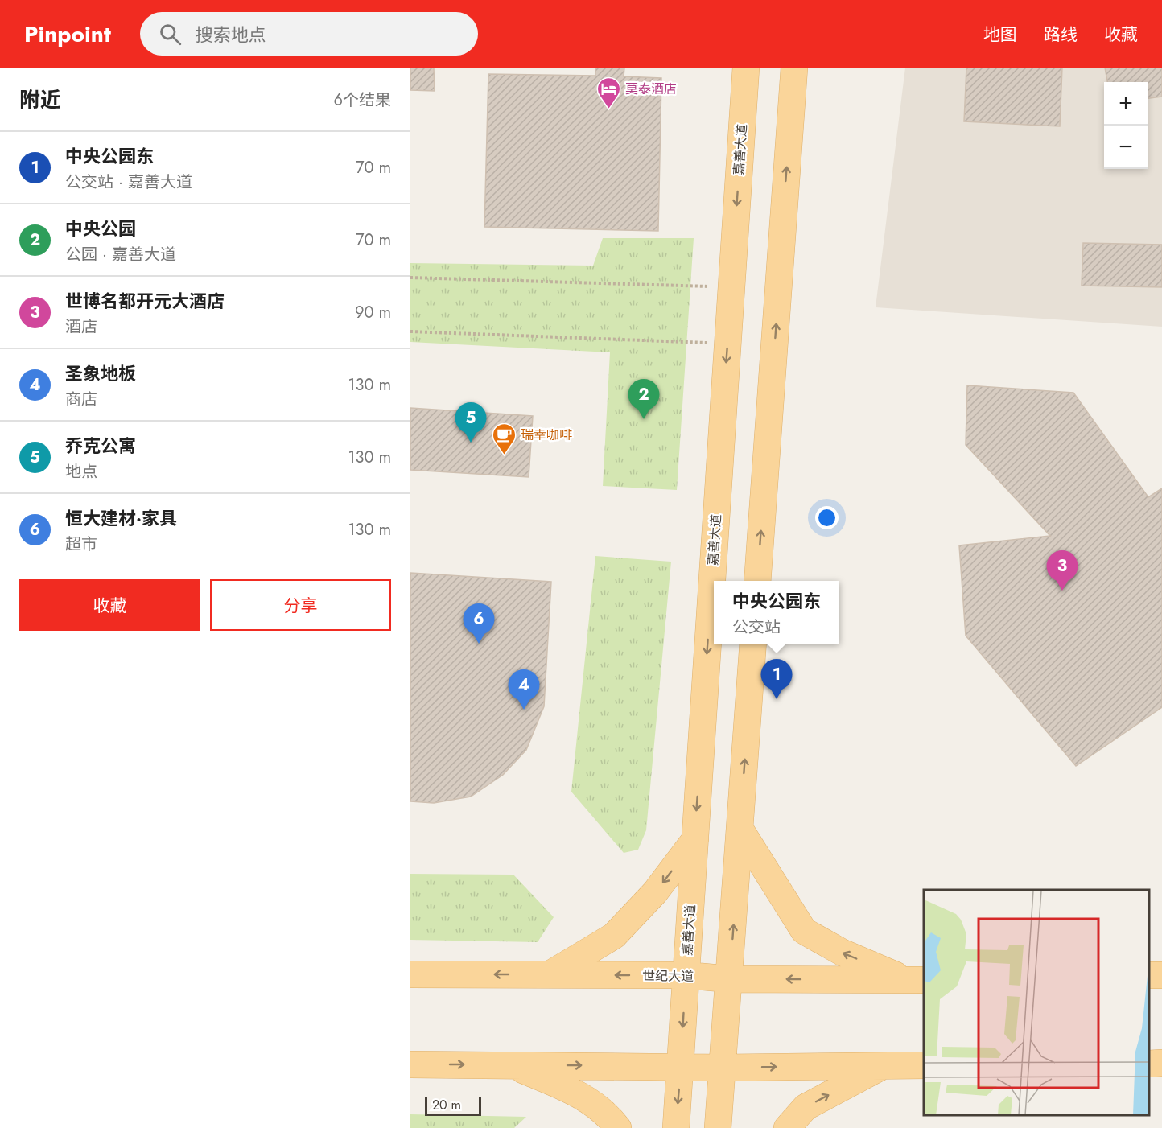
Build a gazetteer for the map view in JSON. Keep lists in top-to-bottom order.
{
  "streets": {
    "main road": ["嘉善大道", "世纪大道"]
  },
  "crossings": [
    ["嘉善大道", "世纪大道"]
  ],
  "places": {
    "hotel": ["莫泰酒店"],
    "cafe": ["瑞幸咖啡"]
  },
  "scale_bar": "20 m",
  "page": {
    "header": "Pinpoint",
    "search": "搜索地点",
    "nav": ["地图", "路线", "收藏"],
    "heading": ["附近", "6个结果"],
    "map_buttons": ["+", "−"],
    "list": [
      {
        "mark": "1",
        "name": "中央公园东",
        "note": "公交站 · 嘉善大道",
        "value": "70 m"
      },
      {
        "mark": "2",
        "name": "中央公园",
        "note": "公园 · 嘉善大道",
        "value": "70 m"
      },
      {
        "mark": "3",
        "name": "世博名都开元大酒店",
        "note": "酒店",
        "value": "90 m"
      },
      {
        "mark": "4",
        "name": "圣象地板",
        "note": "商店",
        "value": "130 m"
      },
      {
        "mark": "5",
        "name": "乔克公寓",
        "note": "地点",
        "value": "130 m"
      },
      {
        "mark": "6",
        "name": "恒大建材·家具",
        "note": "超市",
        "value": "130 m"
      }
    ],
    "pins": [
      "2",
      "5",
      "3",
      "6",
      "1",
      "4"
    ],
    "buttons": ["收藏", "分享"],
    "popup": ["中央公园东", "公交站"],
    "scale": "20 m"
  }
}
